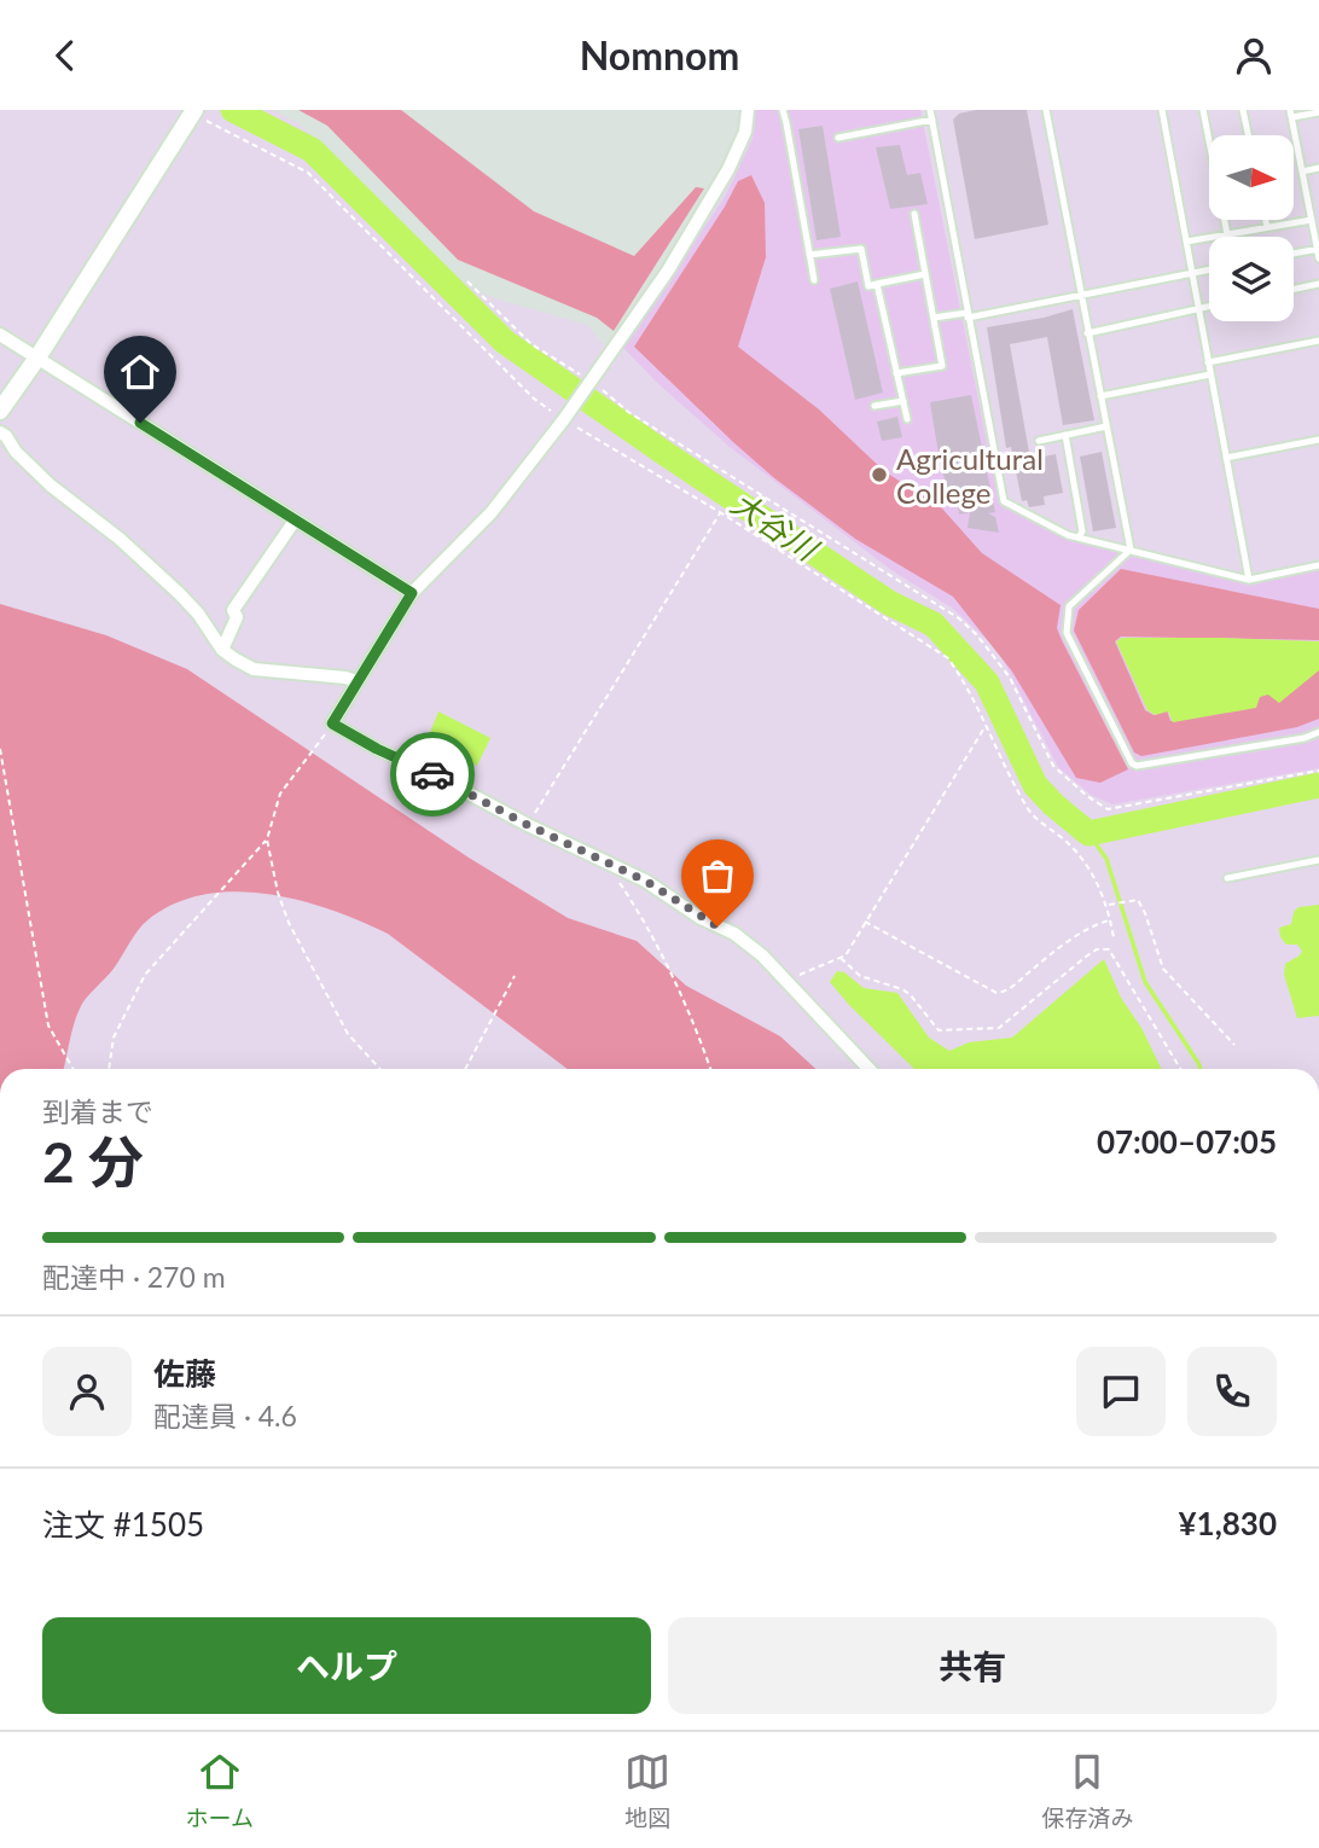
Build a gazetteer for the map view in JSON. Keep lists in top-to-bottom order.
{
  "water": ["大谷川"],
  "places": ["Agricultural College"],
  "north": "right",
  "page": {
    "header": "Nomnom",
    "heading": ["2 分", "到着まで", "07:00–07:05"],
    "panel": [
      "佐藤",
      "配達員 · 4.6",
      "注文 #1505",
      "¥1,830"
    ],
    "bar": "配達中 · 270 m",
    "buttons": ["ヘルプ", "共有"],
    "tabs": ["ホーム", "地図", "保存済み"]
  }
}
